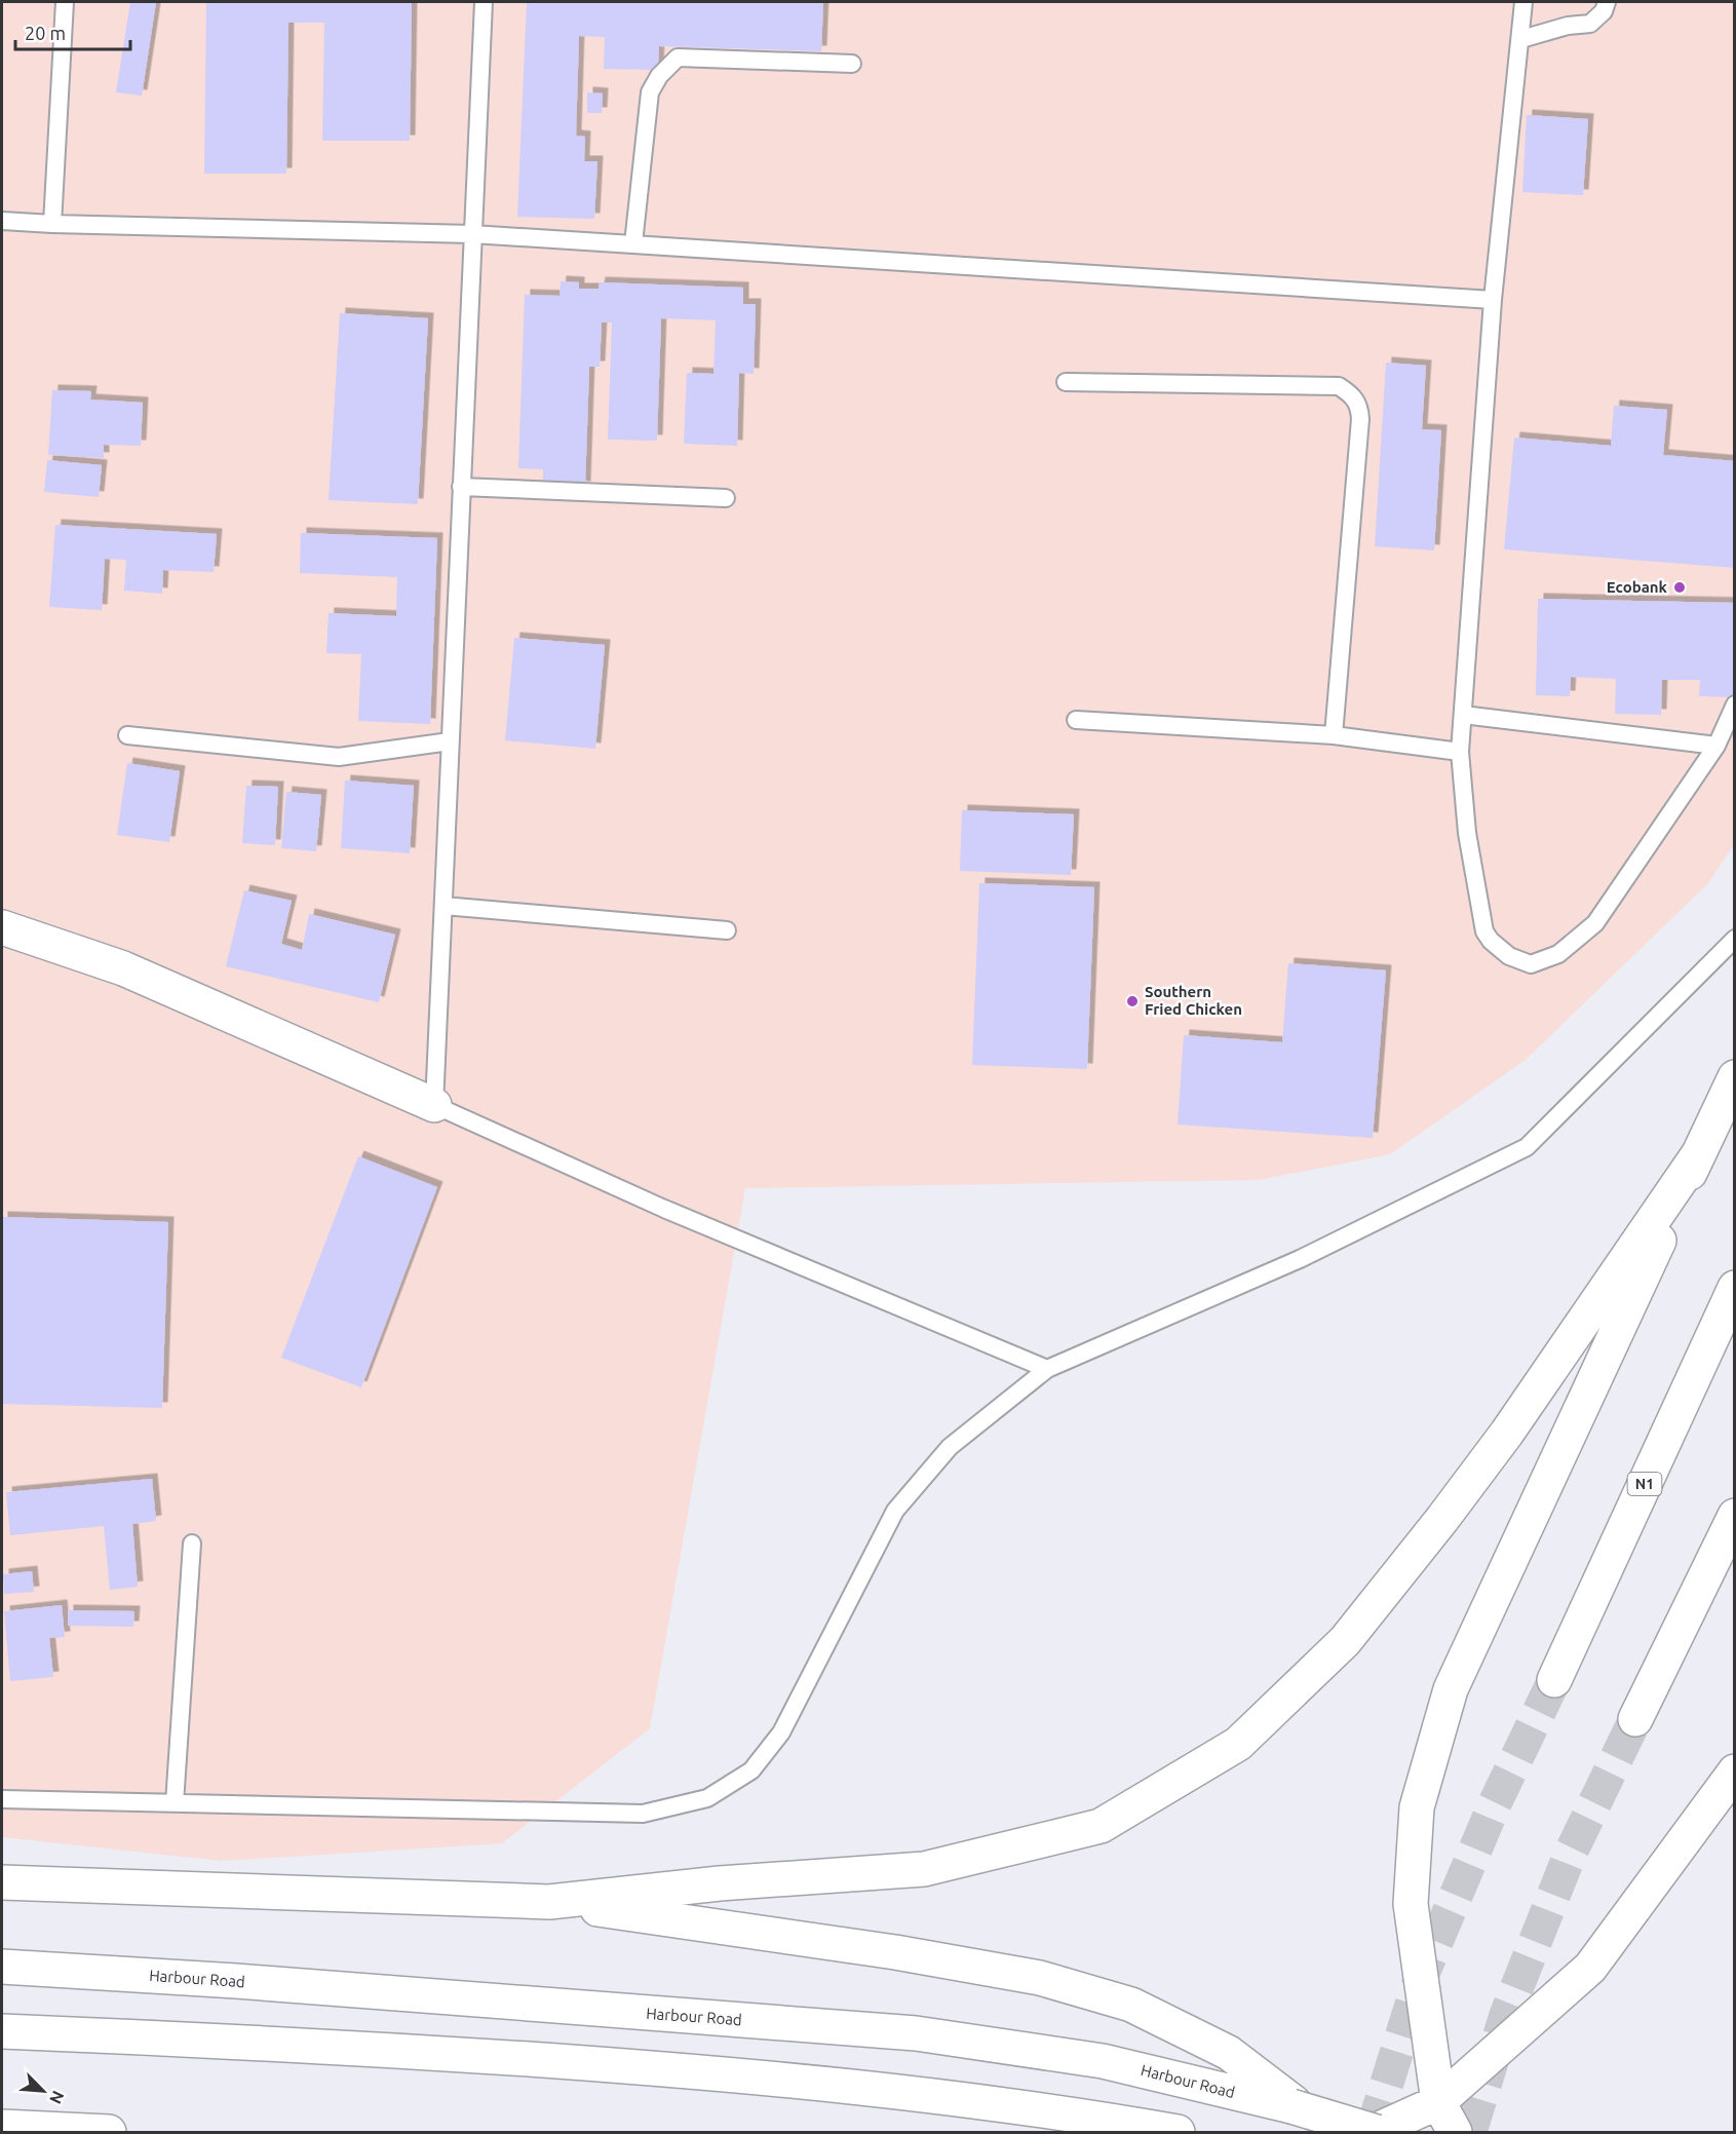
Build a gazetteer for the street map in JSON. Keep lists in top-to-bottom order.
{
  "streets": {
    "main road": ["N1", "Harbour Road"]
  },
  "places": ["Ecobank", "Southern Fried Chicken"],
  "scale_bar": "20 m",
  "north": "bottom right"
}
